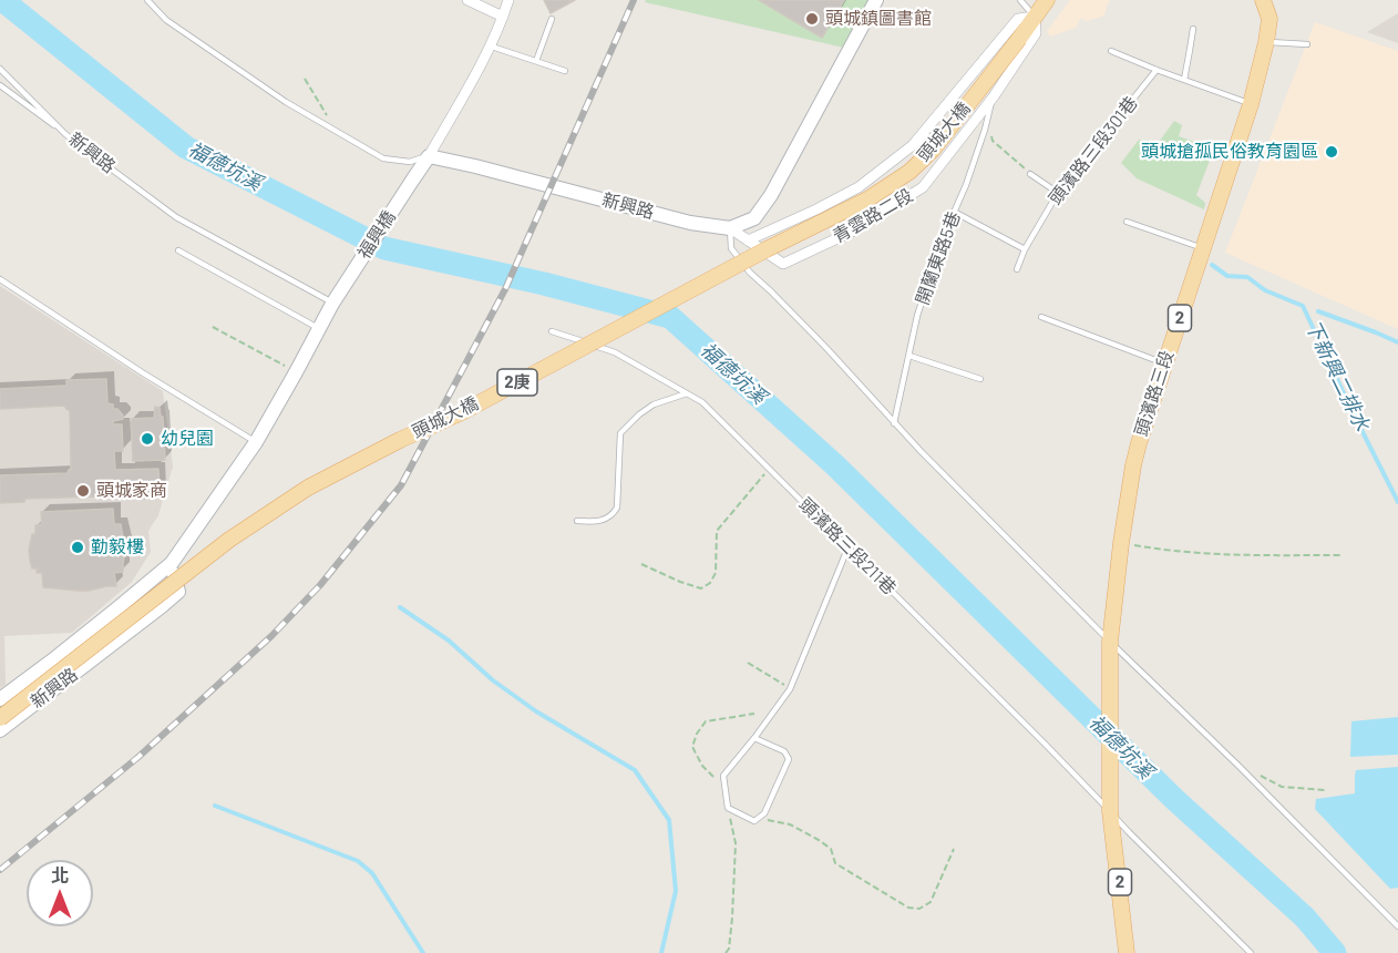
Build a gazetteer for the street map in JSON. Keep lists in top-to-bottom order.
{
  "streets": {
    "main road": [
      "頭城大橋",
      "青雲路二段",
      "2",
      "2庚",
      "頭濱路三段"
    ],
    "street": ["新興路", "福興橋"],
    "lane": ["頭濱路三段301巷", "開蘭東路5巷", "頭濱路三段211巷"]
  },
  "crossings": [
    ["頭城大橋", "青雲路二段"],
    ["新興路", "青雲路二段"],
    ["新興路", "福興橋"],
    ["青雲路二段", "開蘭東路5巷"],
    ["2", "頭濱路三段"],
    ["2", "頭濱路三段211巷"]
  ],
  "water": ["福德坑溪", "下新興二排水"],
  "places": [
    "頭城鎮圖書館",
    "頭城搶孤民俗教育園區",
    "幼兒園",
    "頭城家商",
    "勤毅樓"
  ],
  "north": "top"
}
